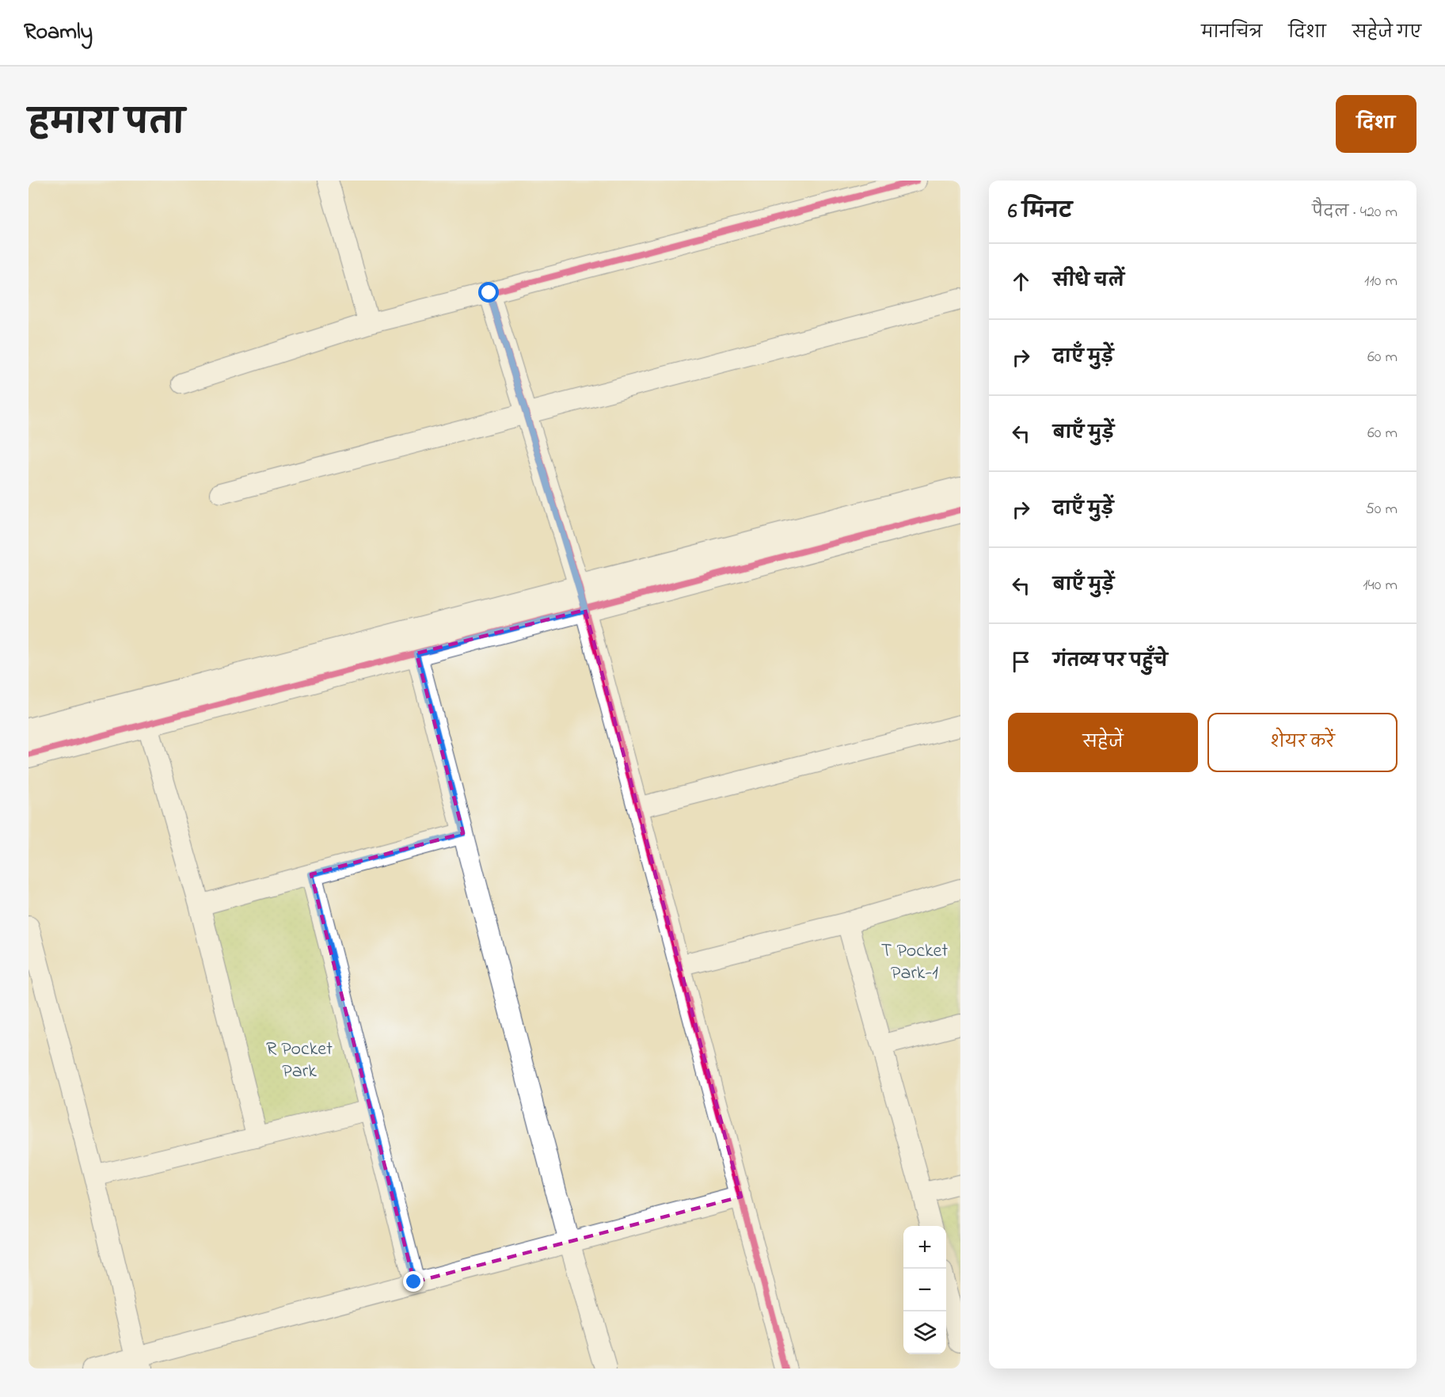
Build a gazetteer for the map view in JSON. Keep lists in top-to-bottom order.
{
  "parks": ["T Pocket Park-1", "R Pocket Park"],
  "page": {
    "header": "Roamly",
    "nav": ["मानचित्र", "दिशा", "सहेजे गए"],
    "title": "हमारा पता",
    "buttons": [
      "दिशा",
      ["सहेजें", "शेयर करें"]
    ],
    "heading": ["6 मिनट", "पैदल · 420 m"],
    "list": [
      ["सीधे चलें", "110 m"],
      ["दाएँ मुड़ें", "60 m"],
      ["बाएँ मुड़ें", "60 m"],
      ["दाएँ मुड़ें", "50 m"],
      ["बाएँ मुड़ें", "140 m"],
      "गंतव्य पर पहुँचे"
    ],
    "map_buttons": ["+", "−"]
  }
}
